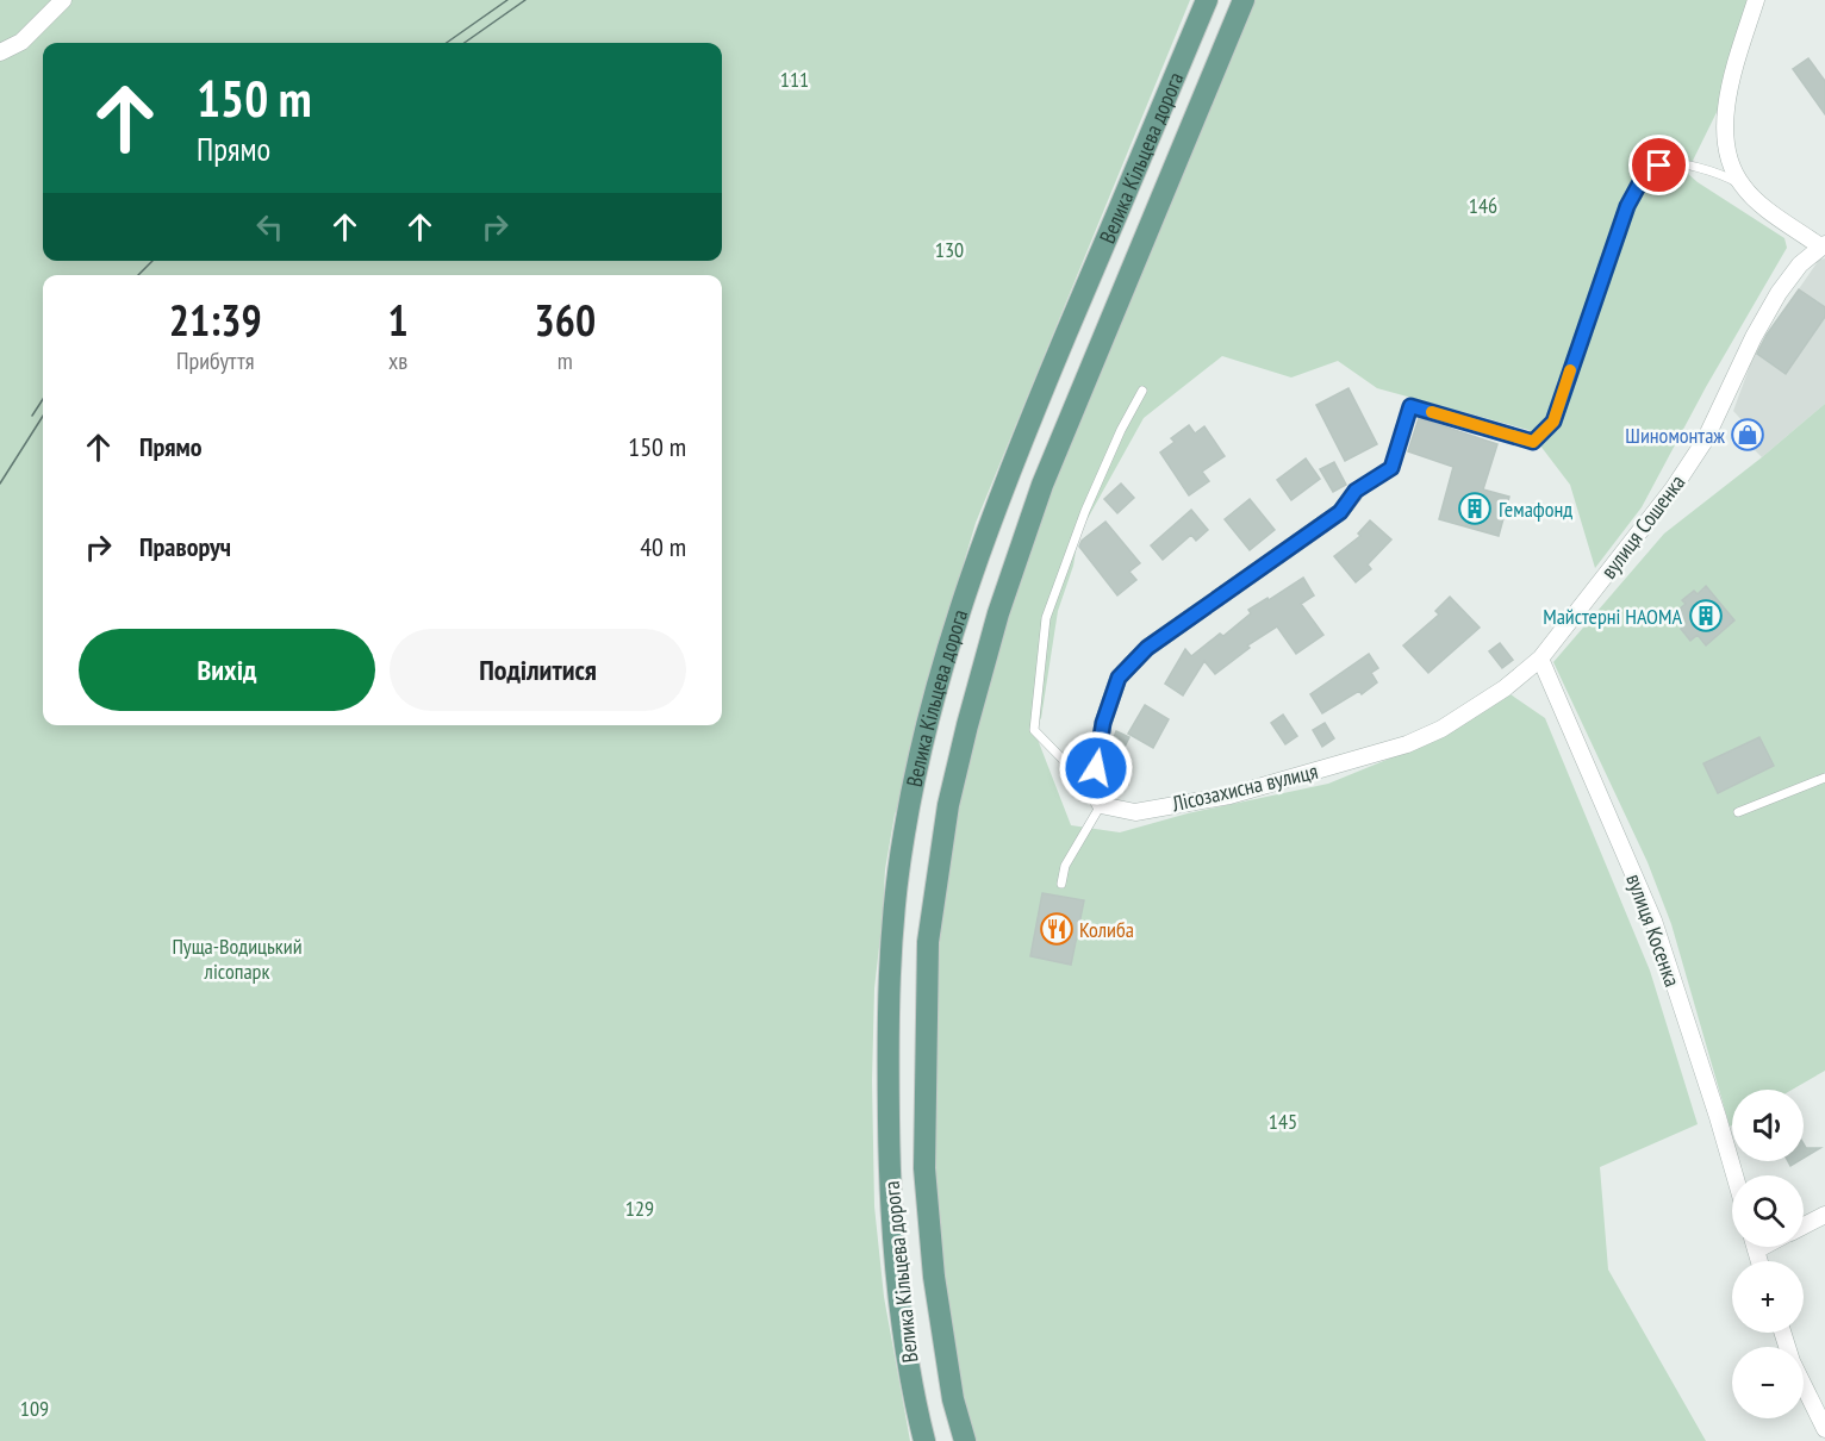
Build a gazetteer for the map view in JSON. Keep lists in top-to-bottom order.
{
  "streets": {
    "main road": ["Велика Кільцева дорога"],
    "street": ["вулиця Сошенка", "Лісозахисна вулиця", "вулиця Косенка"]
  },
  "crossings": [
    ["вулиця Сошенка", "Лісозахисна вулиця"],
    ["вулиця Сошенка", "вулиця Косенка"],
    ["Лісозахисна вулиця", "вулиця Косенка"]
  ],
  "parks": [
    "111",
    "146",
    "130",
    "Пуща-Водицький лісопарк",
    "145",
    "129",
    "109"
  ],
  "places": {
    "shop": ["Шиномонтаж"],
    "building": ["Гемафонд", "Майстерні НАОМА"],
    "restaurant": ["Колиба"]
  },
  "page": {
    "turn": ["150 m", "Прямо"],
    "eta": [
      "21:39",
      "Прибуття",
      "1",
      "хв",
      "360",
      "m"
    ],
    "list": [
      {
        "name": "Прямо",
        "value": "150 m"
      },
      {
        "name": "Праворуч",
        "value": "40 m"
      }
    ],
    "buttons": ["Вихід", "Поділитися"],
    "map_buttons": ["+", "−"]
  }
}
